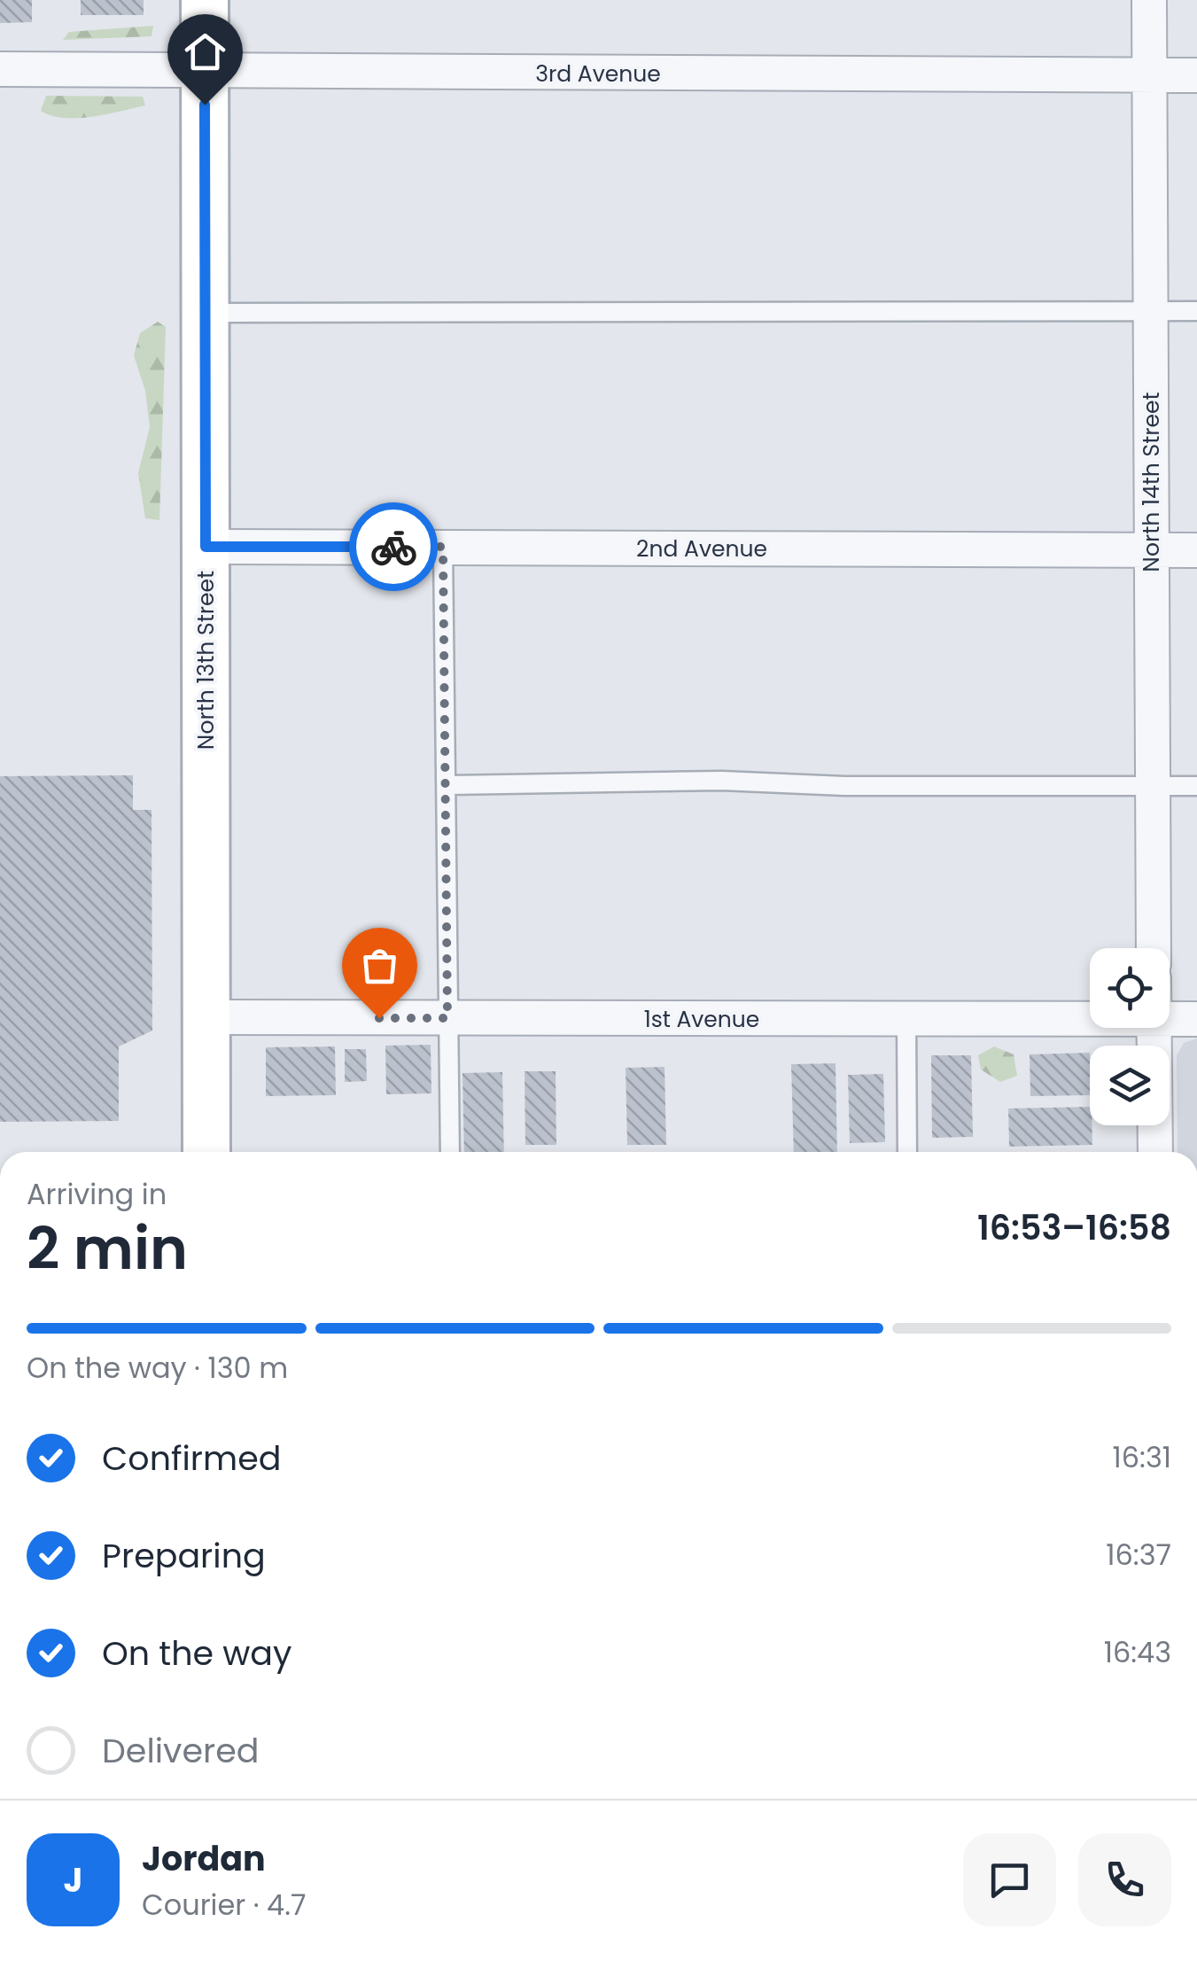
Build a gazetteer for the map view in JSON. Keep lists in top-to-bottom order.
{
  "streets": {
    "main road": ["North 13th Street"],
    "street": [
      "3rd Avenue",
      "North 14th Street",
      "2nd Avenue",
      "1st Avenue"
    ]
  },
  "crossings": [
    ["3rd Avenue", "North 14th Street"],
    ["3rd Avenue", "North 13th Street"],
    ["North 14th Street", "2nd Avenue"],
    ["2nd Avenue", "North 13th Street"],
    ["North 13th Street", "1st Avenue"]
  ],
  "page": {
    "heading": ["2 min", "Arriving in", "16:53–16:58"],
    "panel": ["Jordan", "Courier · 4.7"],
    "bar": "On the way · 130 m",
    "list": [
      ["Confirmed", "16:31"],
      ["Preparing", "16:37"],
      ["On the way", "16:43"],
      "Delivered"
    ],
    "round": "J"
  }
}
